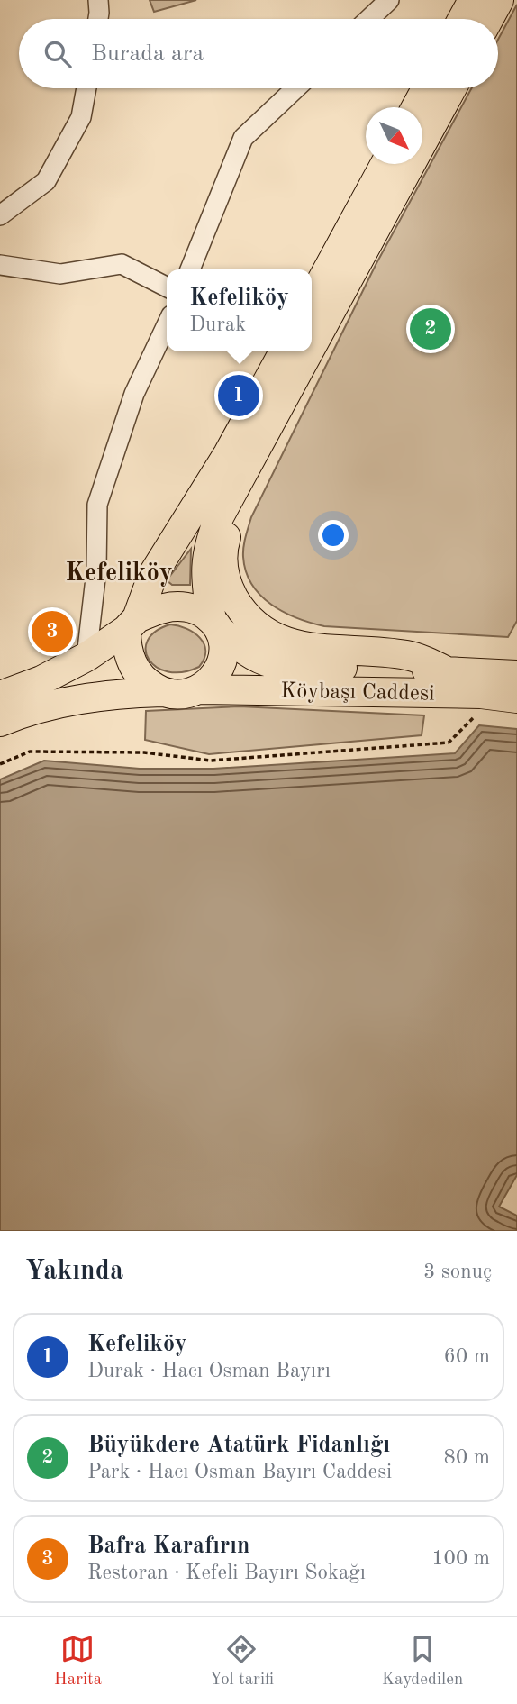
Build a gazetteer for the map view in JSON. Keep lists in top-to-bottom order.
{
  "streets": {
    "main road": ["Köybaşı Caddesi"]
  },
  "districts": ["Kefeliköy"],
  "north": "bottom right",
  "page": {
    "search": "Burada ara",
    "popup": ["Kefeliköy", "Durak"],
    "pins": ["2", "1", "3"],
    "heading": ["Yakında", "3 sonuç"],
    "list": [
      {
        "mark": "1",
        "name": "Kefeliköy",
        "note": "Durak · Hacı Osman Bayırı",
        "value": "60 m"
      },
      {
        "mark": "2",
        "name": "Büyükdere Atatürk Fidanlığı",
        "note": "Park · Hacı Osman Bayırı Caddesi",
        "value": "80 m"
      },
      {
        "mark": "3",
        "name": "Bafra Karafırın",
        "note": "Restoran · Kefeli Bayırı Sokağı",
        "value": "100 m"
      }
    ],
    "nav": ["Harita", "Yol tarifi", "Kaydedilen"]
  }
}
